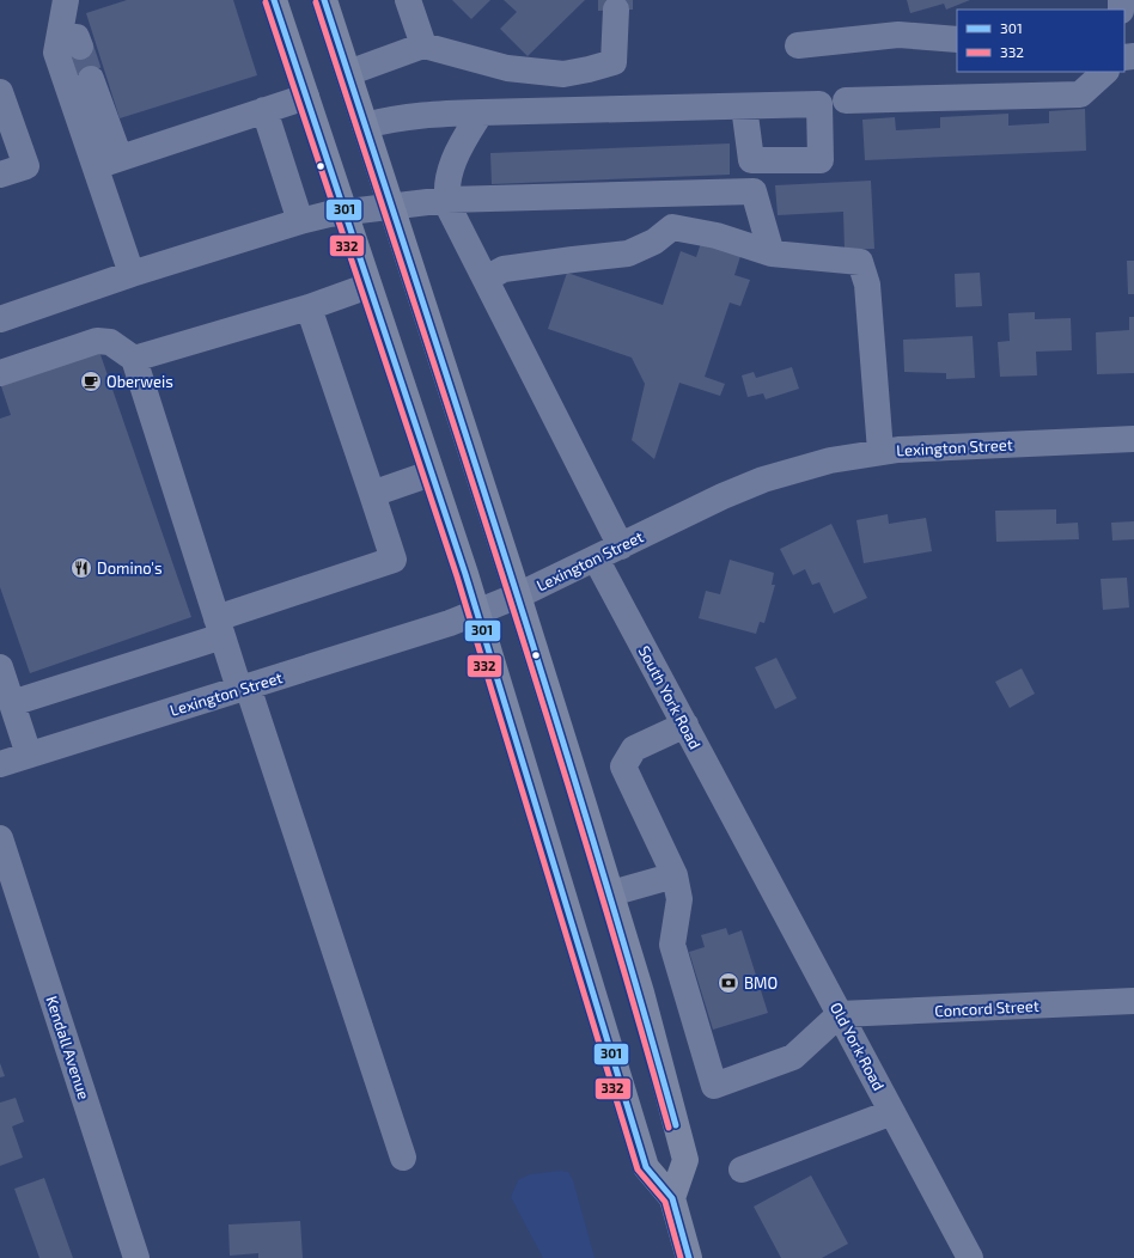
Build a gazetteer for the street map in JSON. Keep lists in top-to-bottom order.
{
  "streets": {
    "street": [
      "Lexington Street",
      "South York Road",
      "Concord Street",
      "Old York Road",
      "Kendall Avenue"
    ]
  },
  "crossings": [
    ["Lexington Street", "South York Road"],
    ["South York Road", "Old York Road"],
    ["Concord Street", "Old York Road"]
  ],
  "places": {
    "cafe": ["Oberweis"],
    "restaurant": ["Domino's"],
    "bank": ["BMO"]
  },
  "lines": ["transit line 301", "transit line 332"],
  "legend": ["301", "332"]
}
